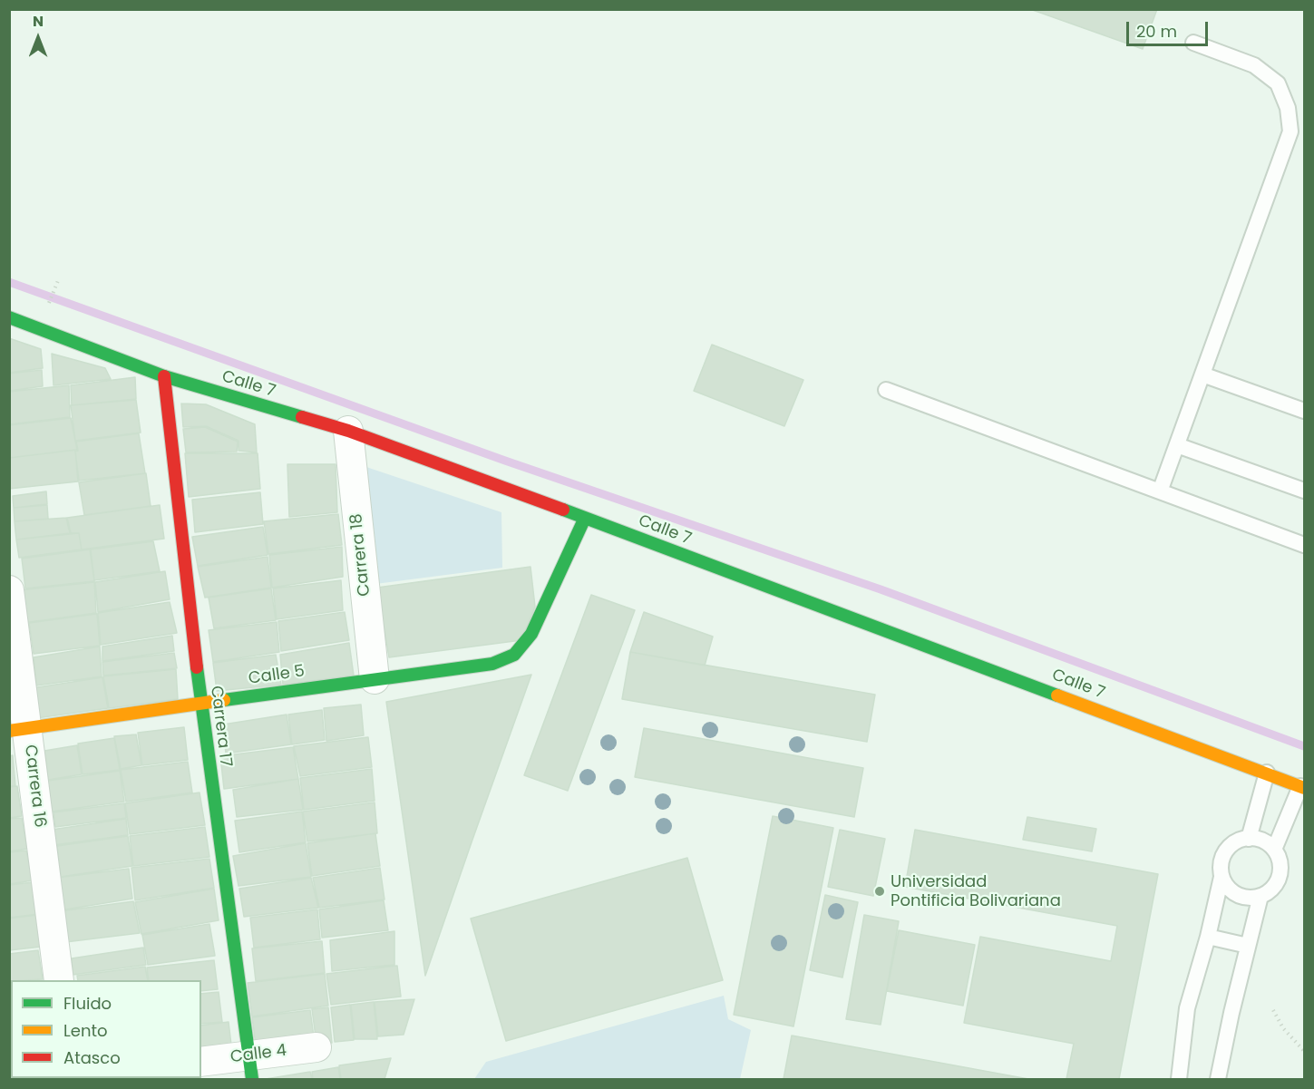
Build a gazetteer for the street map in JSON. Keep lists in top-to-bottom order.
{
  "streets": {
    "street": [
      "Calle 7",
      "Carrera 18",
      "Calle 5",
      "Carrera 17",
      "Carrera 16",
      "Calle 4"
    ]
  },
  "crossings": [
    ["Calle 7", "Carrera 18"],
    ["Calle 7", "Calle 5"],
    ["Calle 7", "Carrera 17"],
    ["Carrera 18", "Calle 5"],
    ["Calle 5", "Carrera 17"],
    ["Calle 5", "Carrera 16"],
    ["Carrera 17", "Calle 4"]
  ],
  "places": ["Universidad Pontificia Bolivariana"],
  "legend": ["Fluido", "Lento", "Atasco"],
  "scale_bar": "20 m",
  "north": "top"
}
